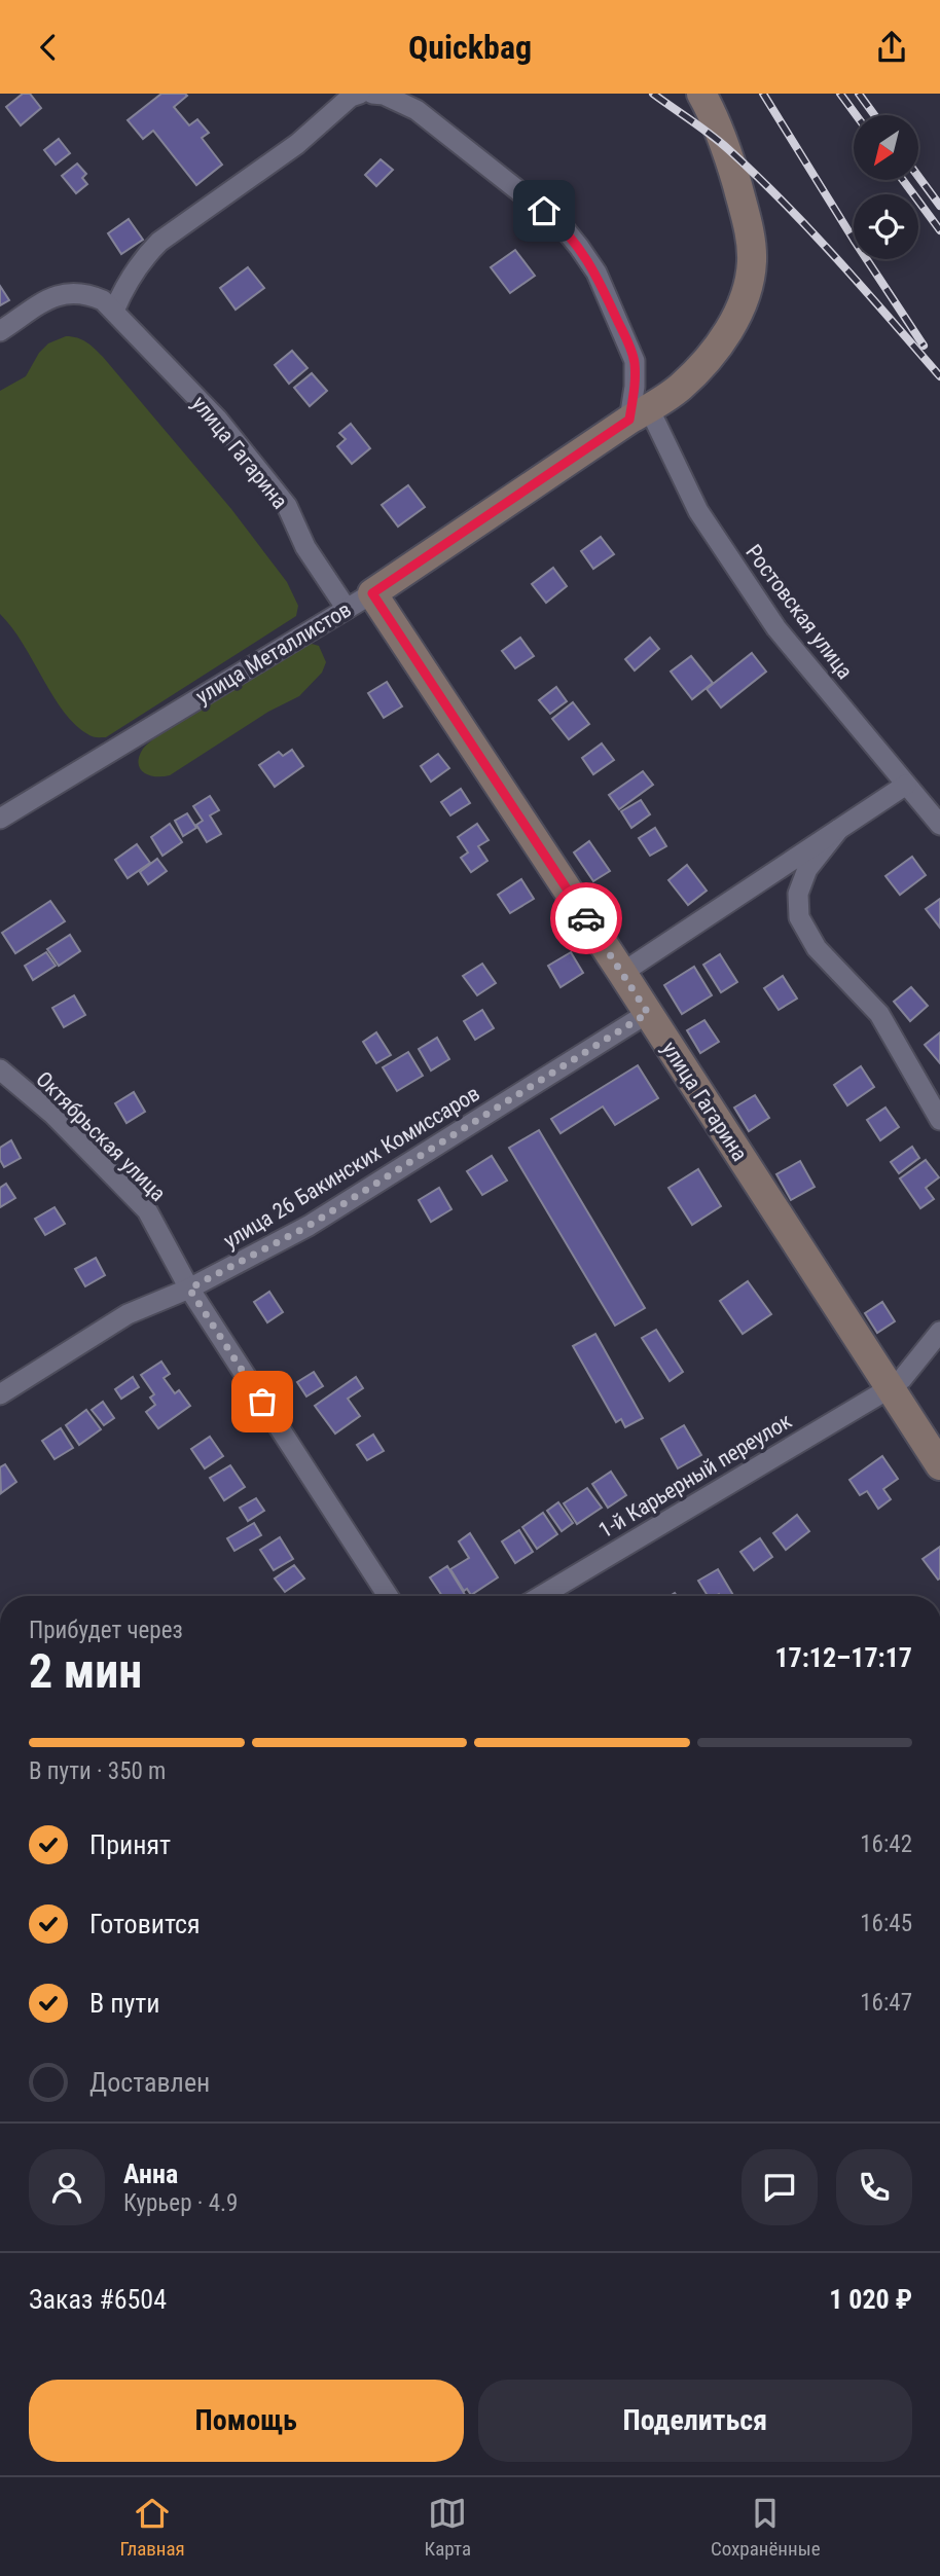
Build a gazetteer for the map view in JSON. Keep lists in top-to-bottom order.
{
  "streets": {
    "main road": ["улица Гагарина", "улица Металлистов"],
    "street": [
      "Ростовская улица",
      "Октябрьская улица",
      "улица 26 Бакинских Комиссаров",
      "1-й Карьерный переулок"
    ]
  },
  "crossings": [
    ["улица Гагарина", "улица Металлистов"],
    ["улица Гагарина", "улица 26 Бакинских Комиссаров"],
    ["улица Гагарина", "1-й Карьерный переулок"],
    ["Ростовская улица", "улица Металлистов"],
    ["Октябрьская улица", "улица 26 Бакинских Комиссаров"]
  ],
  "north": "bottom left",
  "page": {
    "header": "Quickbag",
    "heading": ["2 мин", "Прибудет через", "17:12–17:17"],
    "panel": [
      "Анна",
      "Курьер · 4.9",
      "Заказ #6504",
      "1 020 ₽"
    ],
    "bar": "В пути · 350 m",
    "list": [
      ["Принят", "16:42"],
      ["Готовится", "16:45"],
      ["В пути", "16:47"],
      "Доставлен"
    ],
    "buttons": ["Помощь", "Поделиться"],
    "tabs": ["Главная", "Карта", "Сохранённые"]
  }
}
